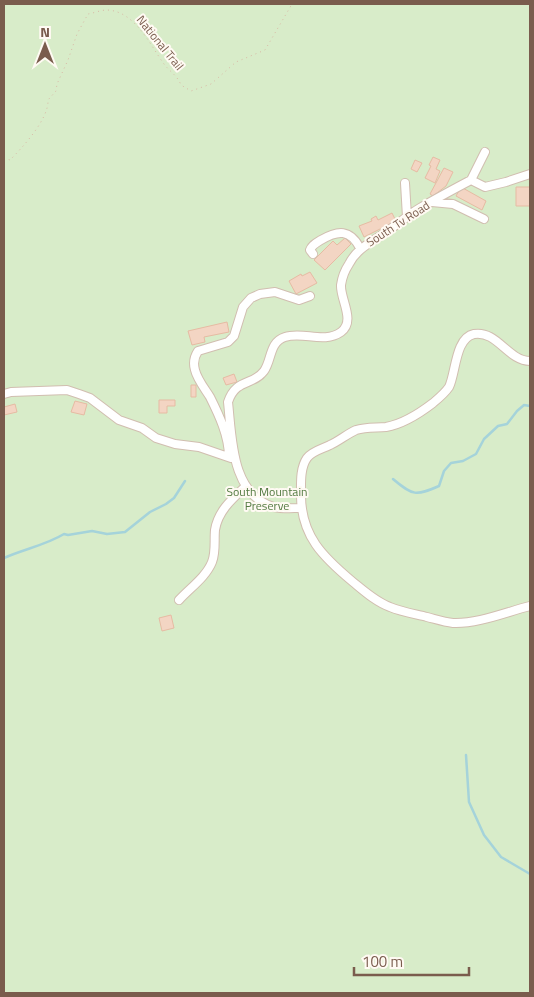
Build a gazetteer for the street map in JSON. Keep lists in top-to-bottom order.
{
  "streets": {
    "street": ["South Tv Road"],
    "path": ["National Trail"]
  },
  "parks": ["South Mountain Preserve"],
  "scale_bar": "100 m",
  "north": "top"
}
